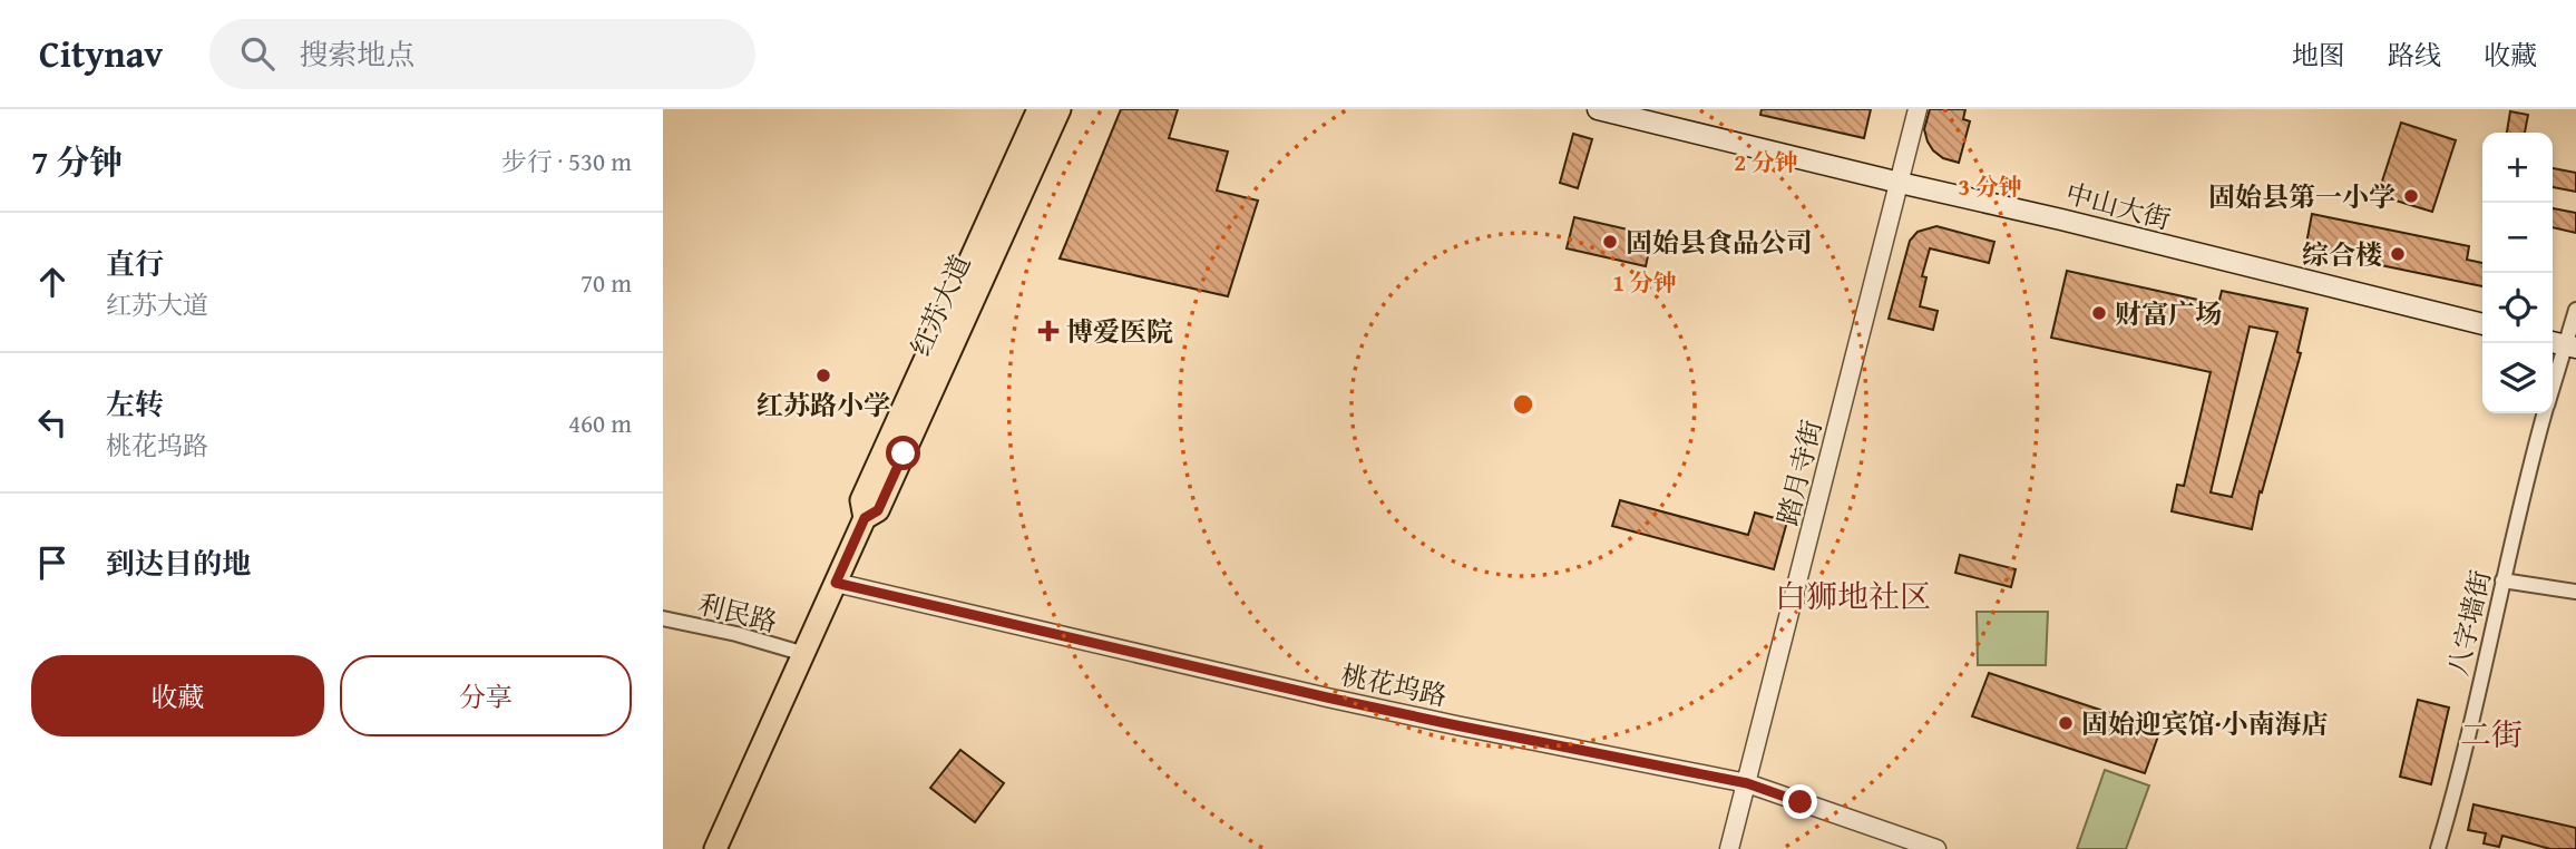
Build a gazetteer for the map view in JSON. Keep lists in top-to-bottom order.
{
  "streets": {
    "main road": ["中山大街", "红苏大道"],
    "street": [
      "踏月寺街",
      "利民路",
      "八字墙街",
      "桃花坞路"
    ]
  },
  "crossings": [
    ["中山大街", "踏月寺街"],
    ["红苏大道", "利民路"],
    ["红苏大道", "桃花坞路"],
    ["踏月寺街", "桃花坞路"]
  ],
  "districts": ["白狮地社区", "二街"],
  "places": {
    "other": [
      "固始县第一小学",
      "固始县食品公司",
      "综合楼",
      "财富广场",
      "红苏路小学",
      "固始迎宾馆·小南海店"
    ],
    "health": ["博爱医院"]
  },
  "page": {
    "header": "Citynav",
    "search": "搜索地点",
    "nav": ["地图", "路线", "收藏"],
    "heading": ["7 分钟", "步行 · 530 m"],
    "map_buttons": ["+", "−"],
    "list": [
      ["直行", "红苏大道", "70 m"],
      ["左转", "桃花坞路", "460 m"],
      "到达目的地"
    ],
    "buttons": ["收藏", "分享"]
  },
  "rings": ["2 分钟", "3 分钟", "1 分钟"]
}
